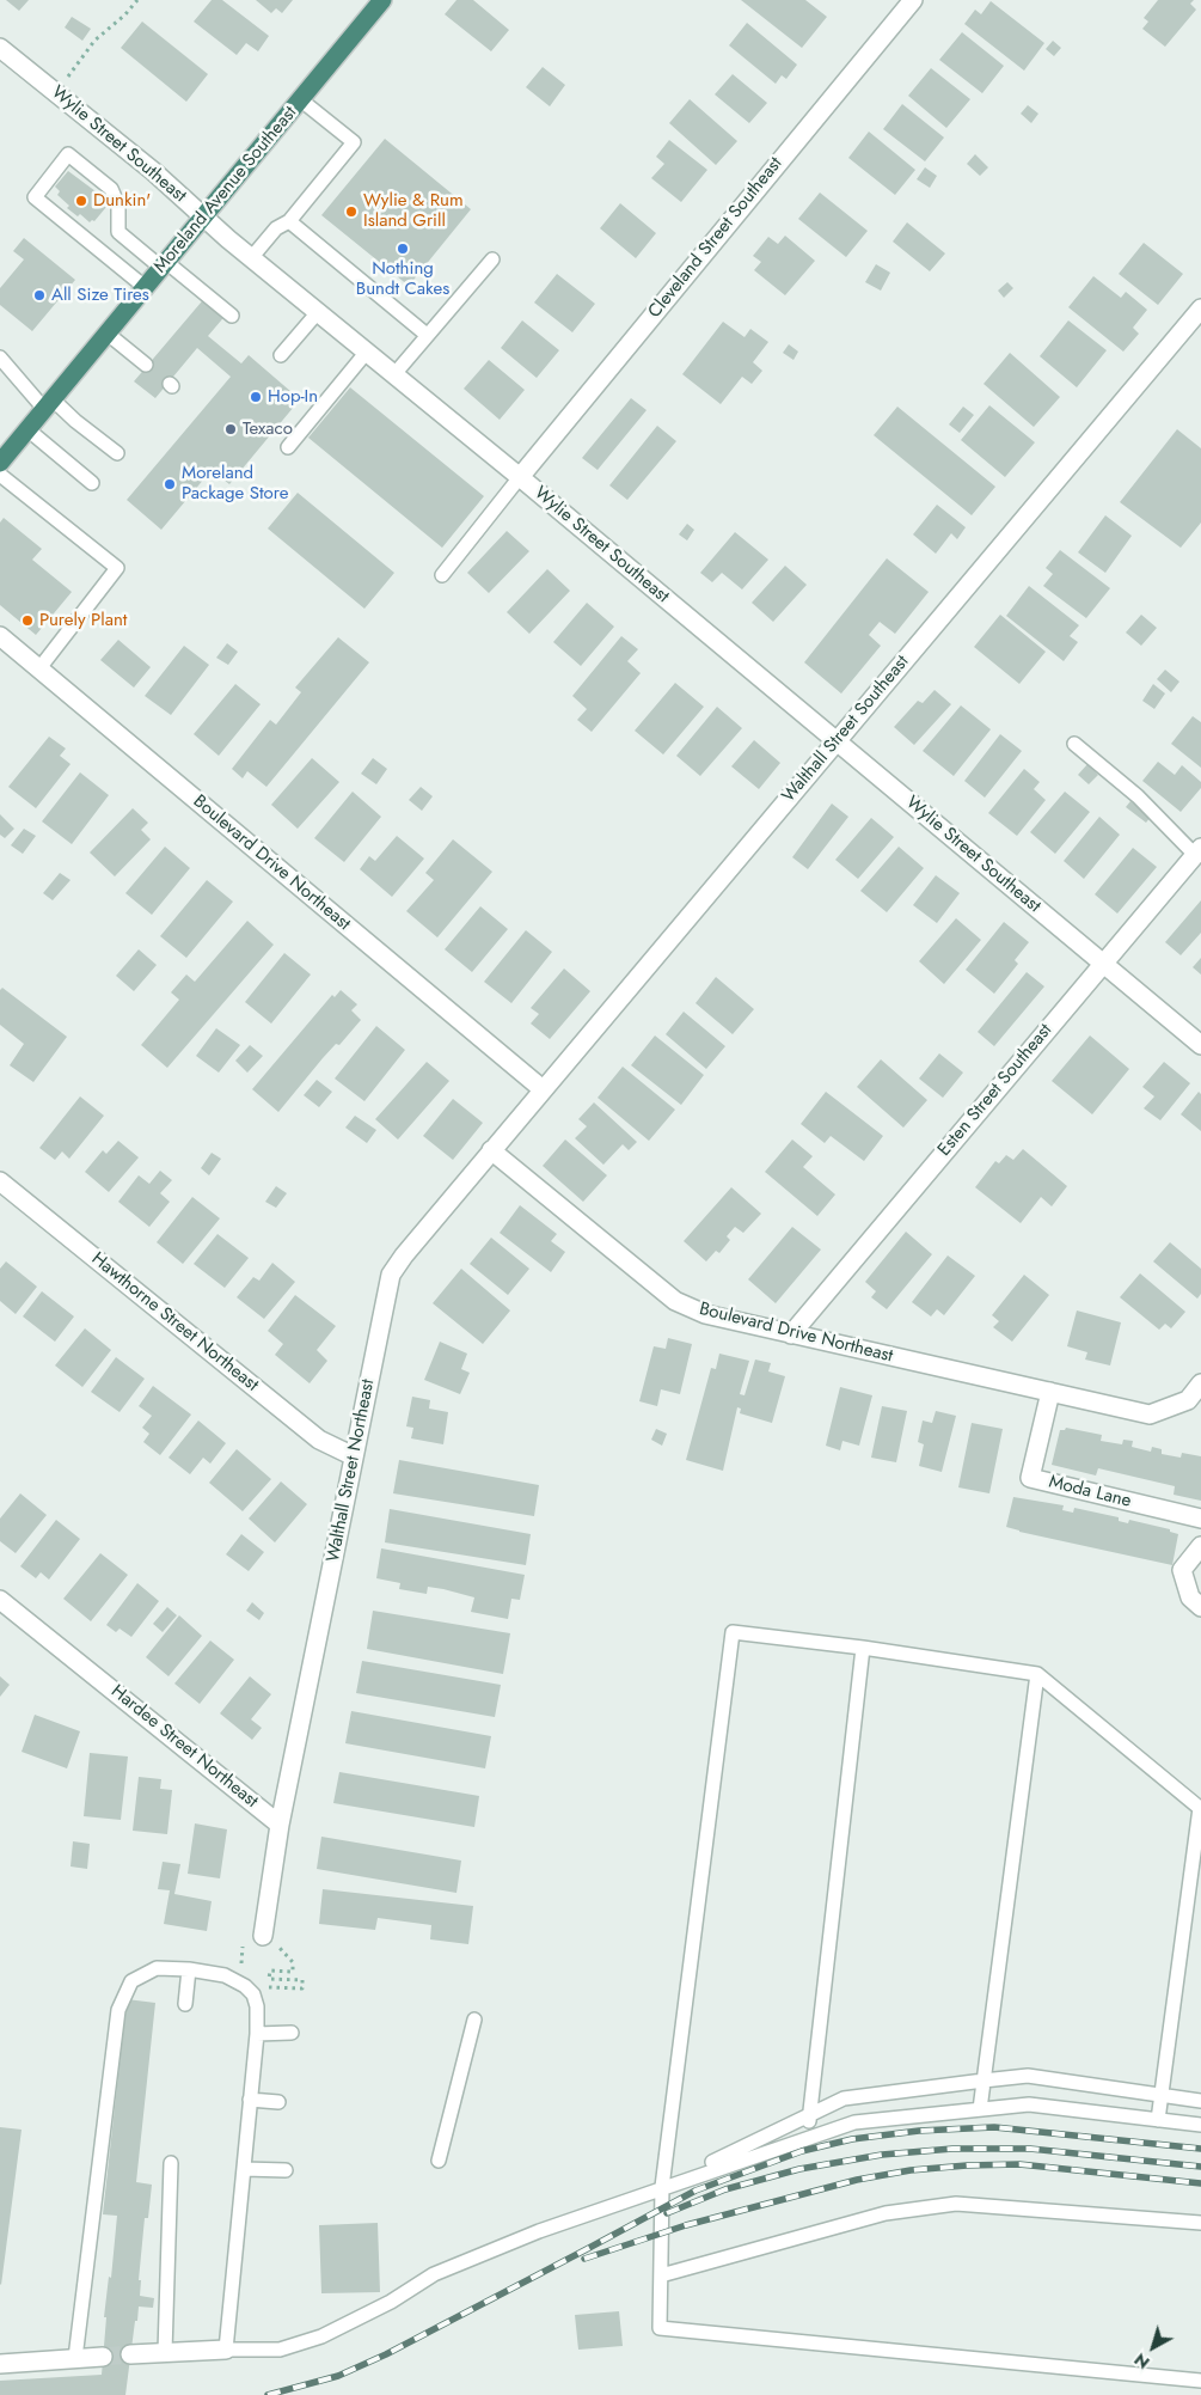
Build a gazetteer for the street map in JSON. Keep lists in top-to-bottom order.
{
  "streets": {
    "highway": ["Moreland Avenue Southeast"],
    "street": [
      "Wylie Street Southeast",
      "Cleveland Street Southeast",
      "Walthall Street Southeast",
      "Boulevard Drive Northeast",
      "Esten Street Southeast",
      "Hawthorne Street Northeast",
      "Walthall Street Northeast",
      "Moda Lane",
      "Hardee Street Northeast"
    ]
  },
  "crossings": [
    ["Wylie Street Southeast", "Moreland Avenue Southeast"],
    ["Wylie Street Southeast", "Cleveland Street Southeast"],
    ["Wylie Street Southeast", "Walthall Street Southeast"],
    ["Wylie Street Southeast", "Esten Street Southeast"],
    ["Walthall Street Southeast", "Boulevard Drive Northeast"],
    ["Walthall Street Southeast", "Walthall Street Northeast"],
    ["Boulevard Drive Northeast", "Esten Street Southeast"],
    ["Boulevard Drive Northeast", "Walthall Street Northeast"],
    ["Boulevard Drive Northeast", "Moda Lane"],
    ["Hawthorne Street Northeast", "Walthall Street Northeast"],
    ["Walthall Street Northeast", "Hardee Street Northeast"]
  ],
  "places": [
    "Dunkin'",
    "Wylie & Rum Island Grill",
    "Nothing Bundt Cakes",
    "All Size Tires",
    "Hop-In",
    "Texaco",
    "Moreland Package Store",
    "Purely Plant"
  ],
  "north": "bottom left"
}
